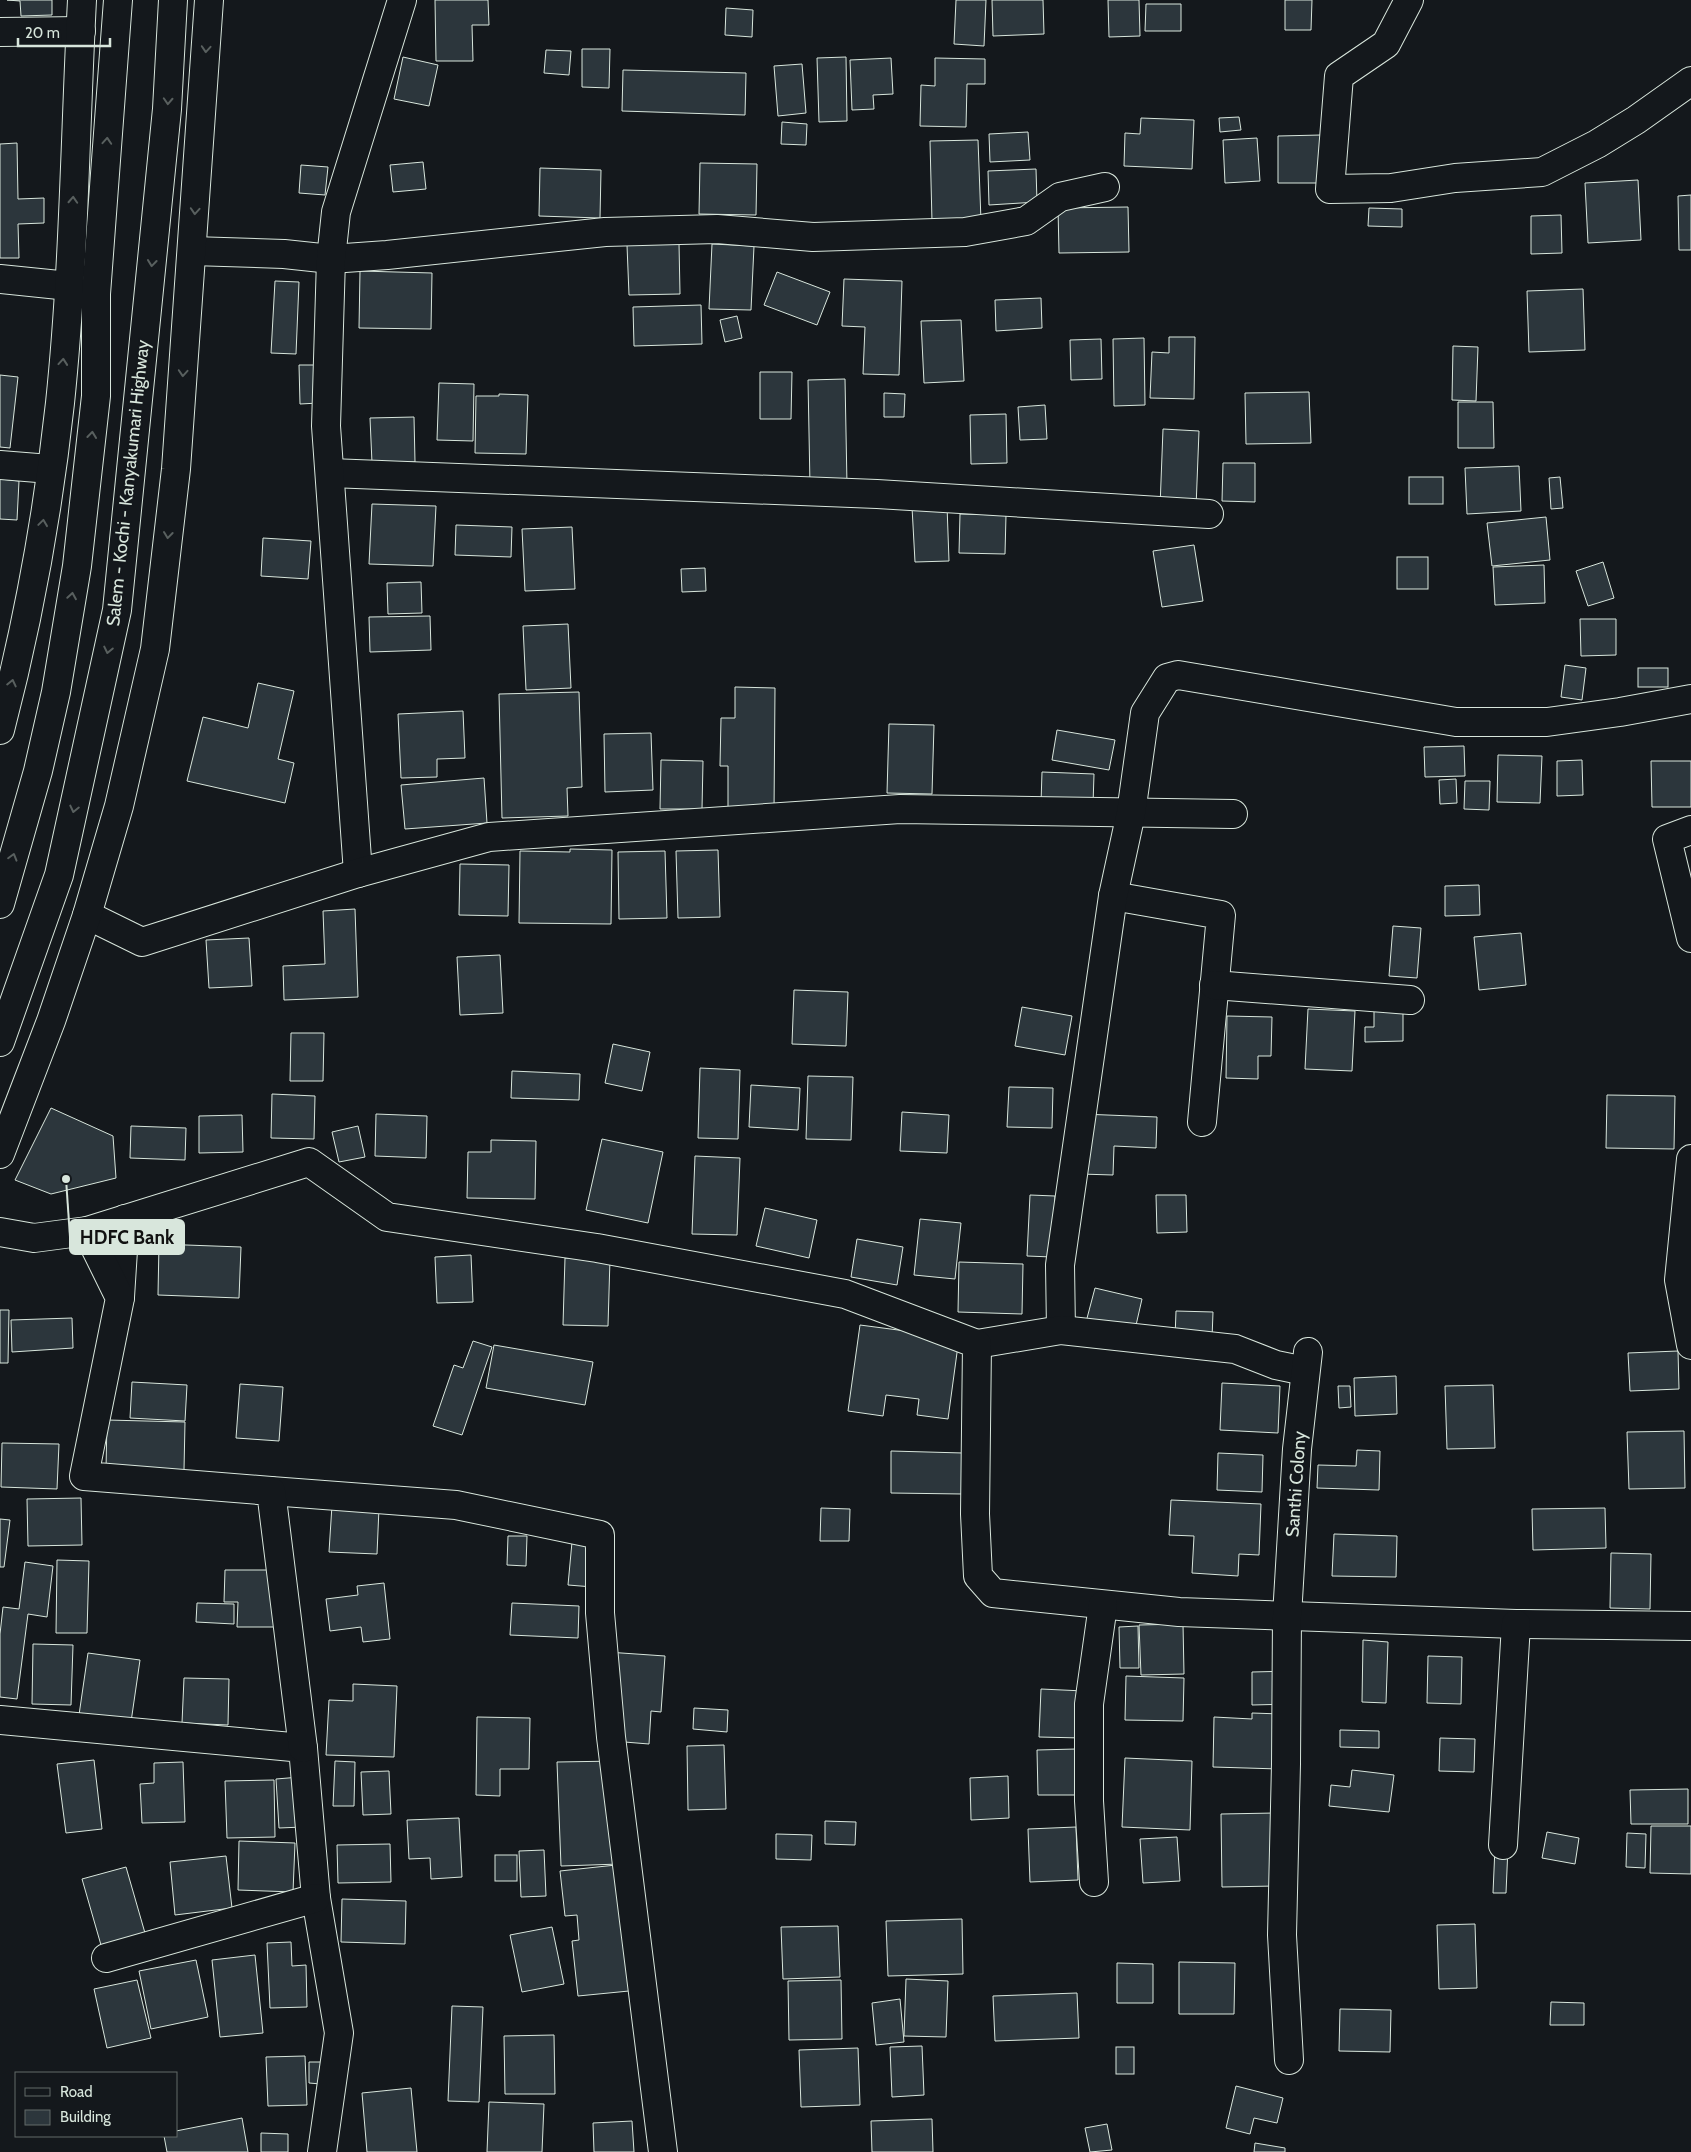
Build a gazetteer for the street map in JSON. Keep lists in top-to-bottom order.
{
  "streets": {
    "main road": ["Salem - Kochi - Kanyakumari Highway", "Santhi Colony"]
  },
  "places": ["HDFC Bank"],
  "legend": ["Road", "Building"],
  "scale_bar": "20 m"
}
